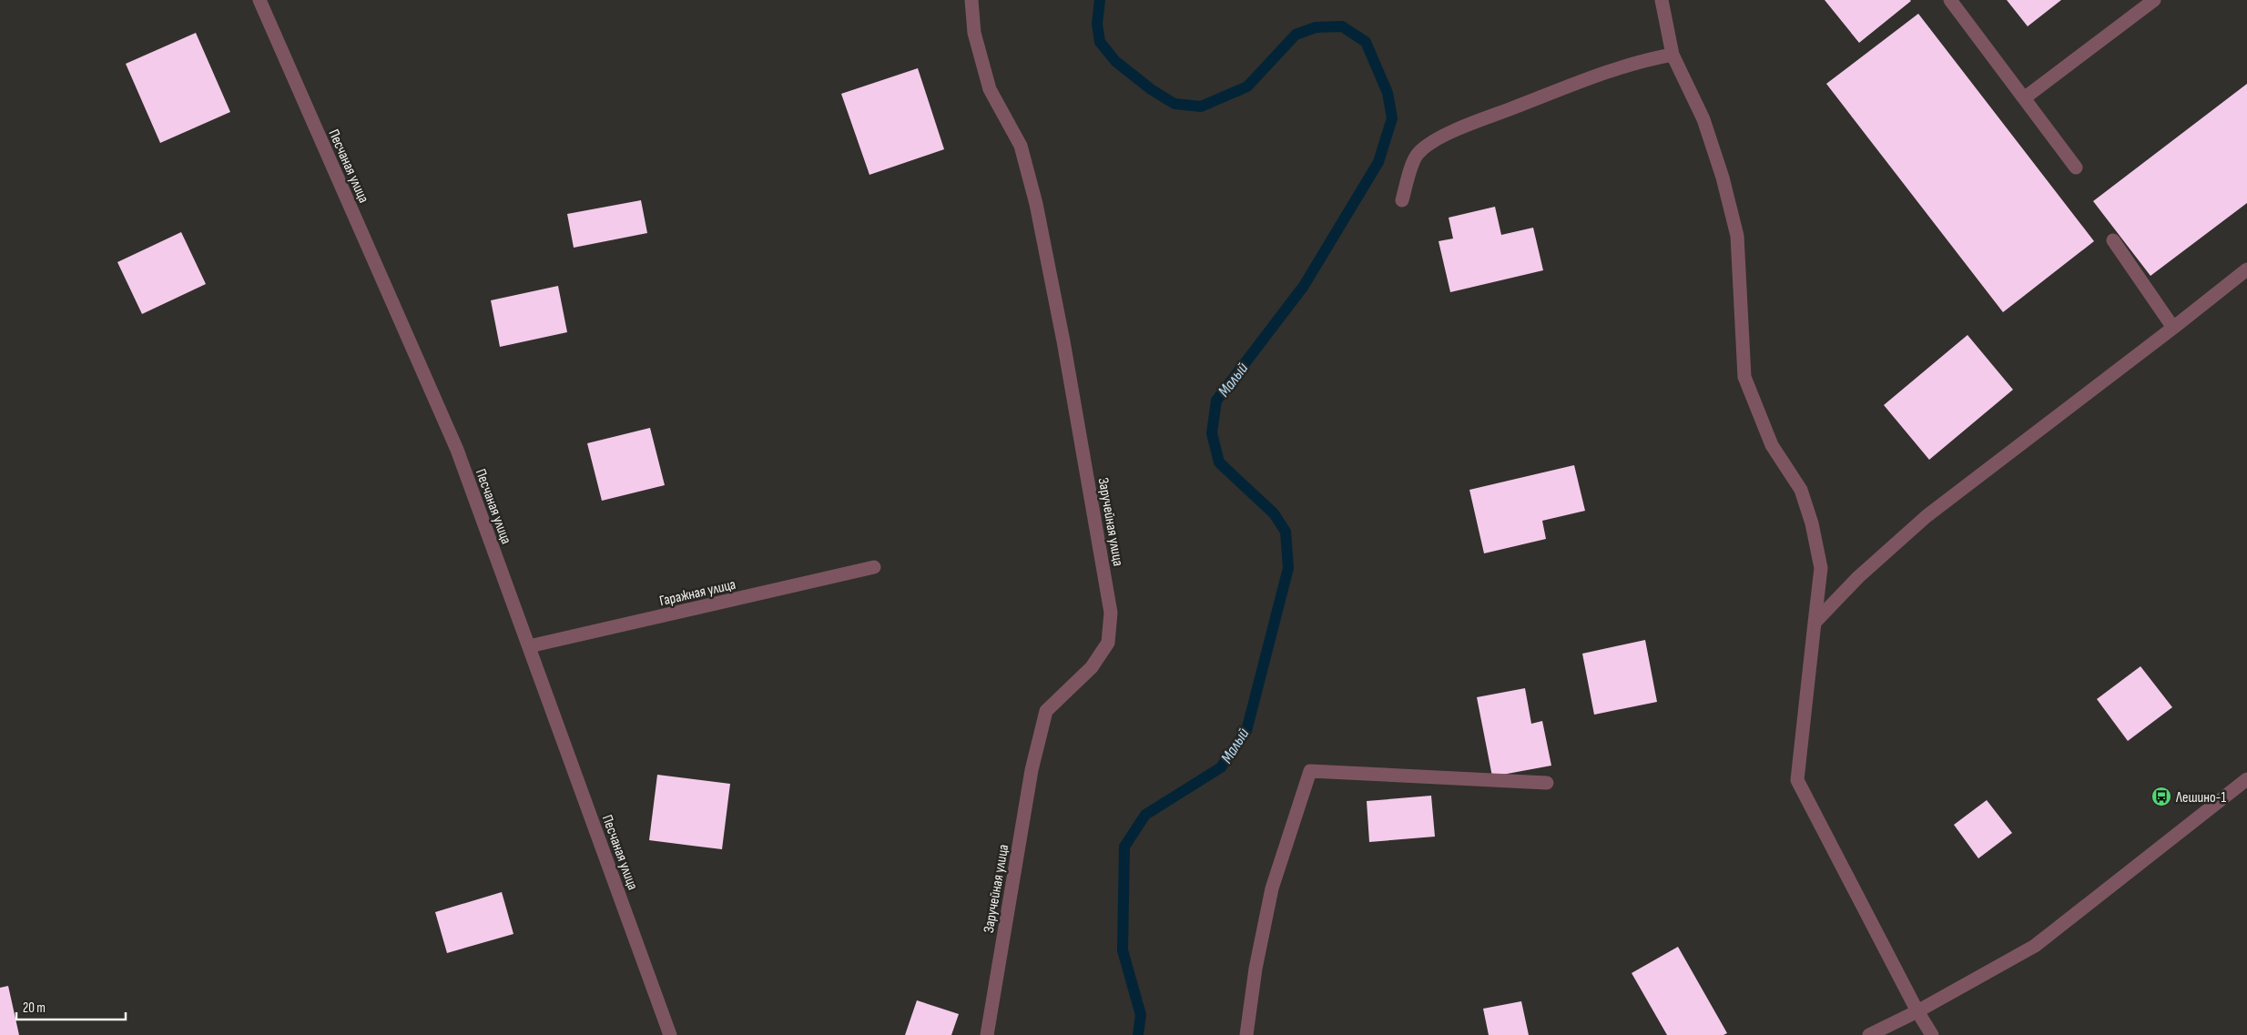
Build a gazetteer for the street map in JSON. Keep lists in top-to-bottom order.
{
  "streets": {
    "street": ["Песчаная улица", "Заручейная улица", "Гаражная улица"]
  },
  "crossings": [
    ["Песчаная улица", "Гаражная улица"]
  ],
  "water": ["Малый"],
  "places": {
    "bus stop": ["Лешино-1"]
  },
  "scale_bar": "20 m"
}
